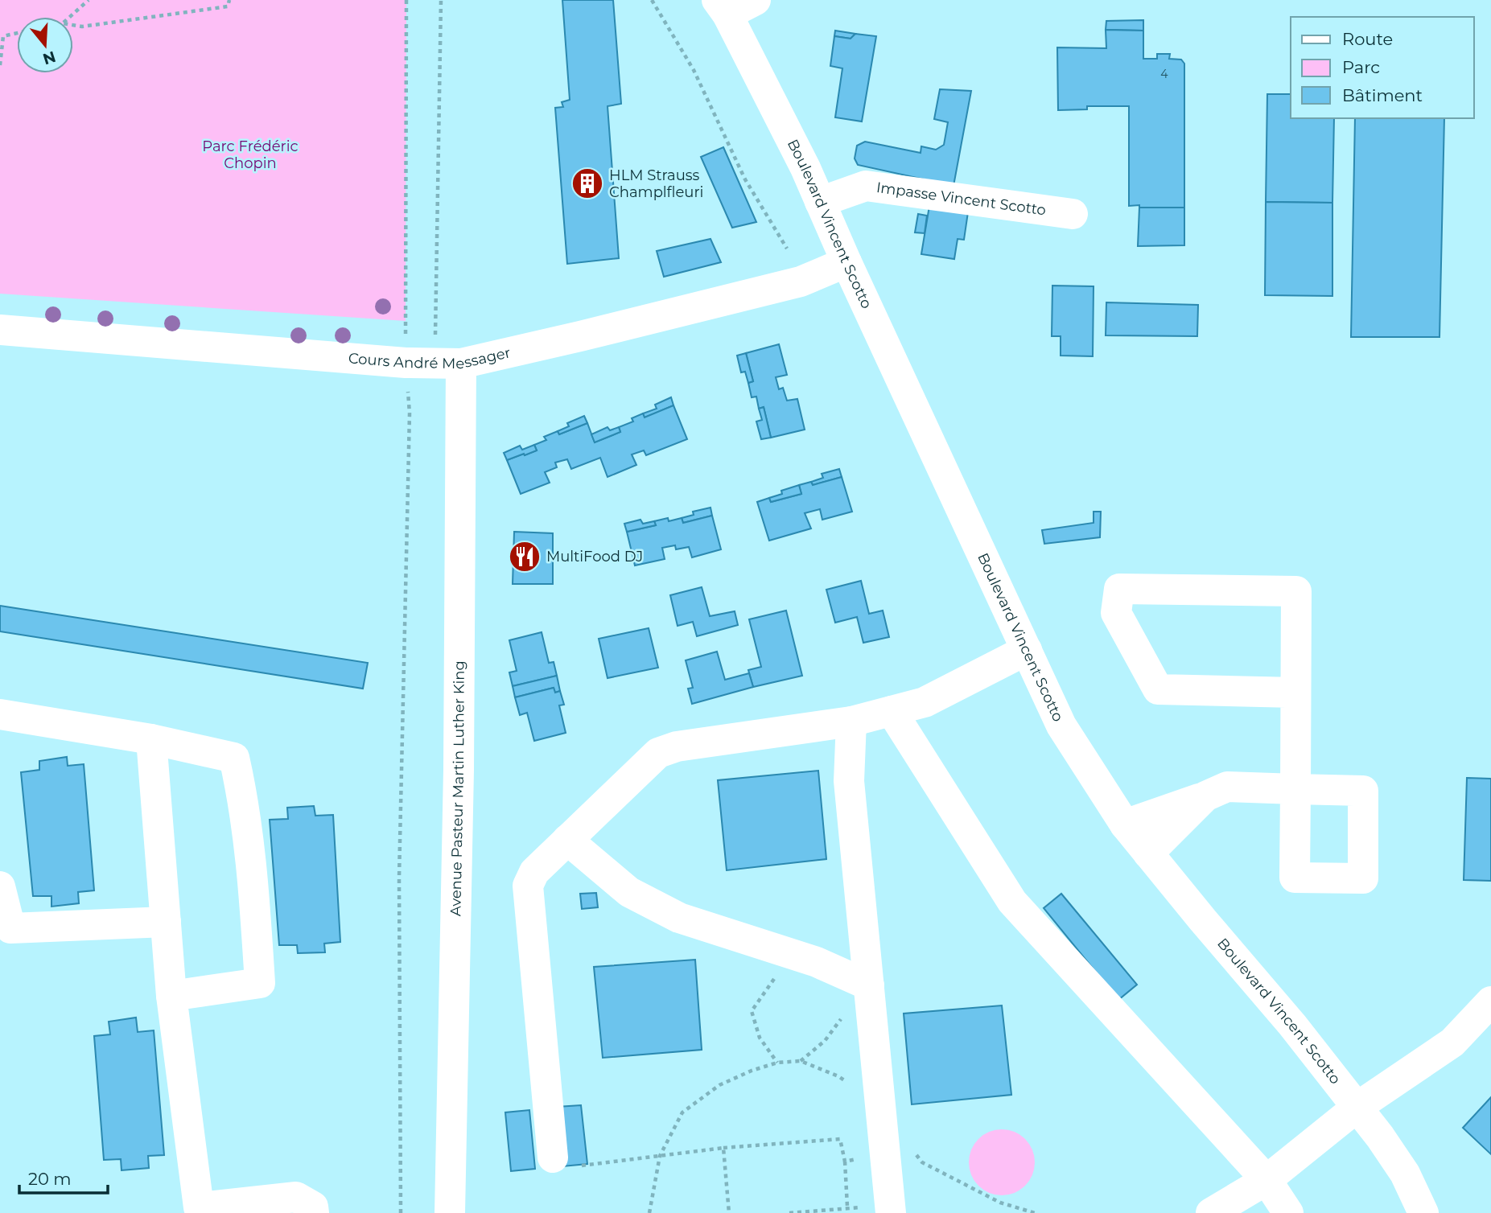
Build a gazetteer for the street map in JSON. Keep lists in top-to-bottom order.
{
  "streets": {
    "street": [
      "Impasse Vincent Scotto",
      "Boulevard Vincent Scotto",
      "Cours André Messager",
      "Avenue Pasteur Martin Luther King"
    ]
  },
  "crossings": [
    ["Impasse Vincent Scotto", "Boulevard Vincent Scotto"],
    ["Boulevard Vincent Scotto", "Cours André Messager"],
    ["Cours André Messager", "Avenue Pasteur Martin Luther King"]
  ],
  "parks": ["Parc Frédéric Chopin"],
  "places": {
    "building": ["HLM Strauss Champlfleuri"],
    "restaurant": ["MultiFood DJ"]
  },
  "house_numbers": ["4"],
  "legend": ["Route", "Parc", "Bâtiment"],
  "scale_bar": "20 m",
  "north": "bottom"
}
